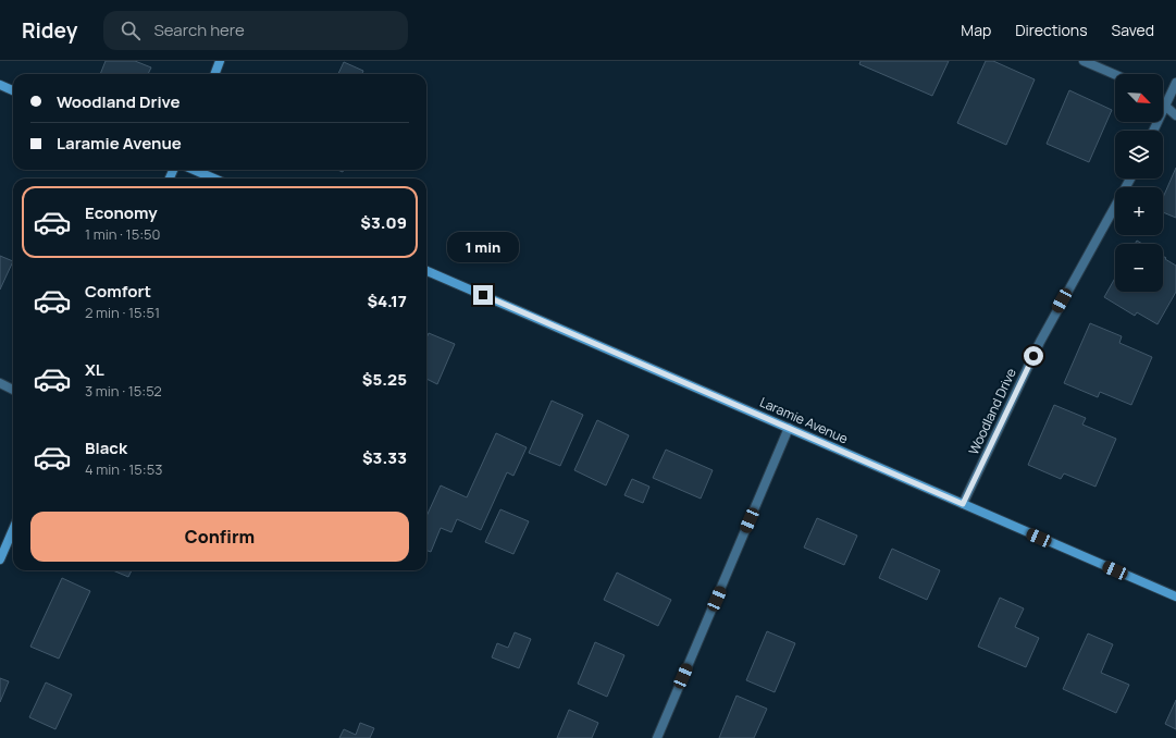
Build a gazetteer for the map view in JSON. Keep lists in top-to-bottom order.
{
  "streets": {
    "street": ["Woodland Drive", "Laramie Avenue"]
  },
  "crossings": [
    ["Woodland Drive", "Laramie Avenue"]
  ],
  "north": "bottom right",
  "page": {
    "header": "Ridey",
    "search": "Search here",
    "nav": ["Map", "Directions", "Saved"],
    "map_buttons": ["+", "−"],
    "banner": ["Woodland Drive", "Laramie Avenue"],
    "list": [
      {
        "name": "Economy",
        "note": "1 min · 15:50",
        "value": "$3.09"
      },
      {
        "name": "Comfort",
        "note": "2 min · 15:51",
        "value": "$4.17"
      },
      {
        "name": "XL",
        "note": "3 min · 15:52",
        "value": "$5.25"
      },
      {
        "name": "Black",
        "note": "4 min · 15:53",
        "value": "$3.33"
      }
    ],
    "bubble": "1 min",
    "buttons": "Confirm"
  }
}
